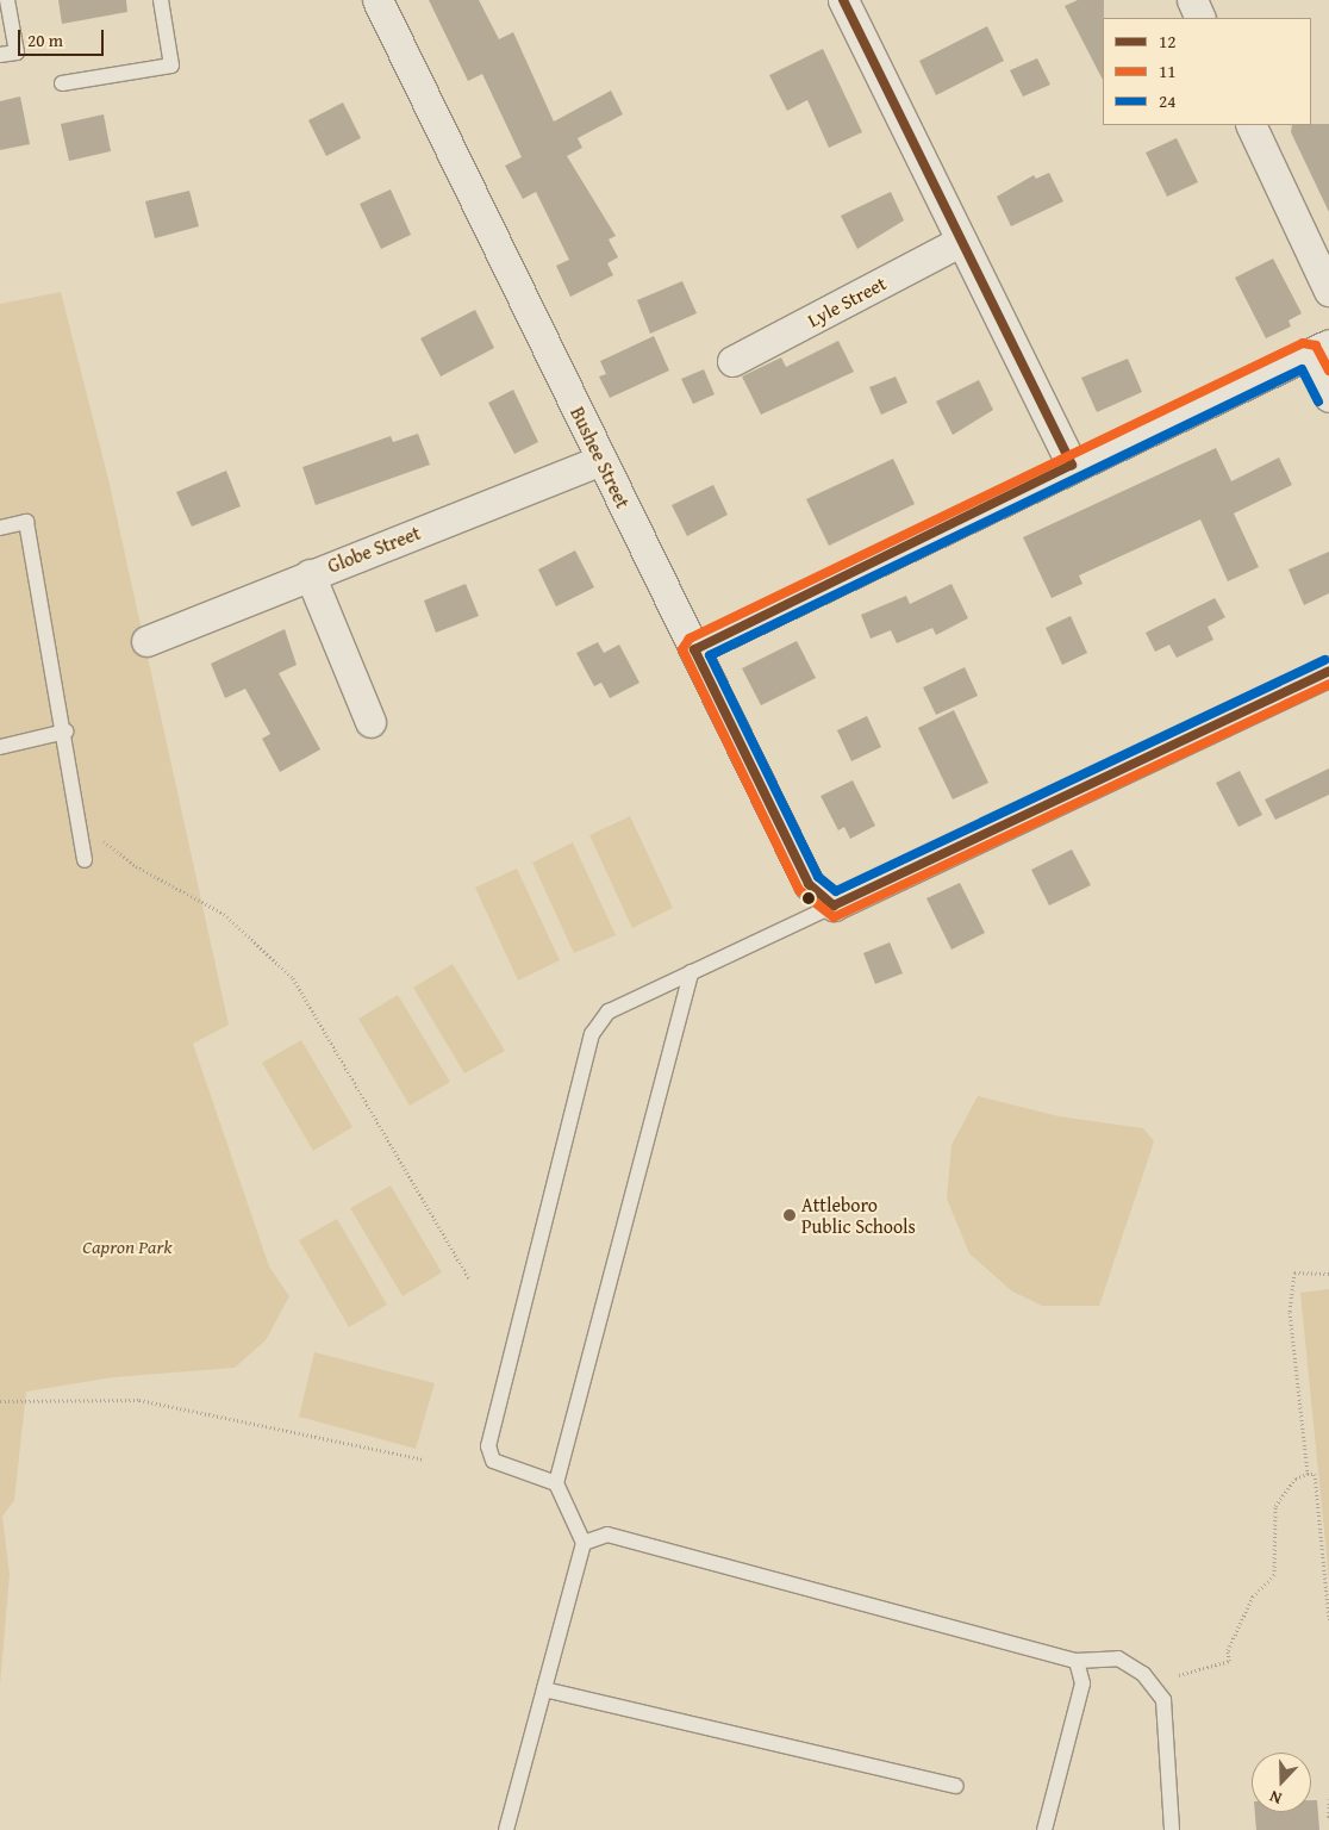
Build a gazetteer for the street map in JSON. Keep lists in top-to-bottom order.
{
  "streets": {
    "street": ["Lyle Street", "Bushee Street", "Globe Street"]
  },
  "crossings": [
    ["Bushee Street", "Globe Street"]
  ],
  "parks": ["Capron Park"],
  "places": ["Attleboro Public Schools"],
  "lines": ["transit line 12", "transit line 11", "transit line 24"],
  "legend": ["12", "11", "24"],
  "scale_bar": "20 m",
  "north": "bottom"
}
